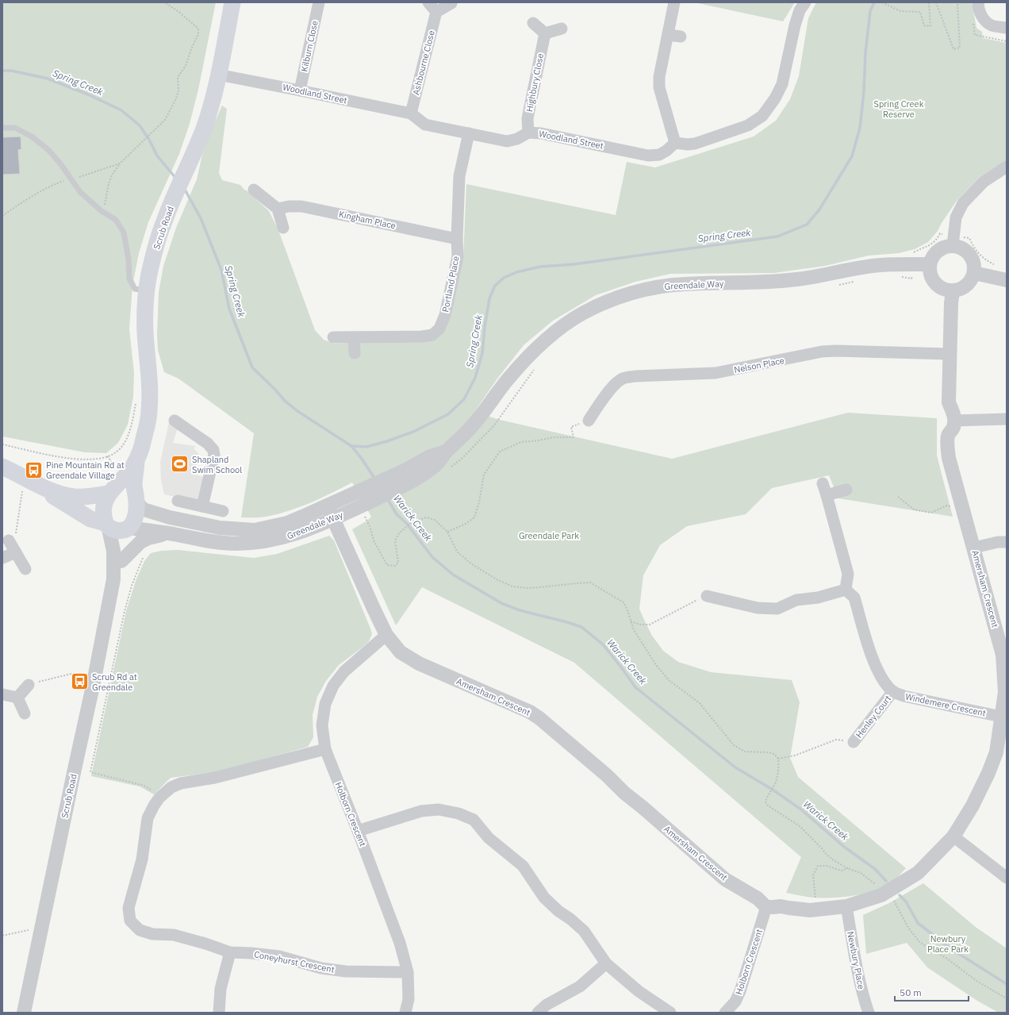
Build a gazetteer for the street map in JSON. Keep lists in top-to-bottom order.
{
  "streets": {
    "main road": ["Scrub Road"],
    "street": [
      "Kilburn Close",
      "Ashbourne Close",
      "Highbury Close",
      "Woodland Street",
      "Kingham Place",
      "Portland Place",
      "Greendale Way",
      "Nelson Place",
      "Amersham Crescent",
      "Windemere Crescent",
      "Henley Court",
      "Holborn Crescent",
      "Newbury Place",
      "Coneyhurst Crescent"
    ]
  },
  "crossings": [
    ["Kilburn Close", "Woodland Street"],
    ["Ashbourne Close", "Woodland Street"],
    ["Highbury Close", "Woodland Street"],
    ["Woodland Street", "Scrub Road"],
    ["Woodland Street", "Portland Place"],
    ["Kingham Place", "Portland Place"],
    ["Scrub Road", "Greendale Way"],
    ["Greendale Way", "Amersham Crescent"],
    ["Amersham Crescent", "Windemere Crescent"],
    ["Amersham Crescent", "Holborn Crescent"],
    ["Amersham Crescent", "Newbury Place"],
    ["Windemere Crescent", "Henley Court"],
    ["Holborn Crescent", "Coneyhurst Crescent"]
  ],
  "water": ["Spring Creek", "Warick Creek"],
  "parks": ["Spring Creek Reserve", "Greendale Park", "Newbury Place Park"],
  "places": {
    "sports": ["Shapland Swim School"],
    "bus stop": ["Pine Mountain Rd at Greendale Village", "Scrub Rd at Greendale"]
  },
  "scale_bar": "50 m"
}
